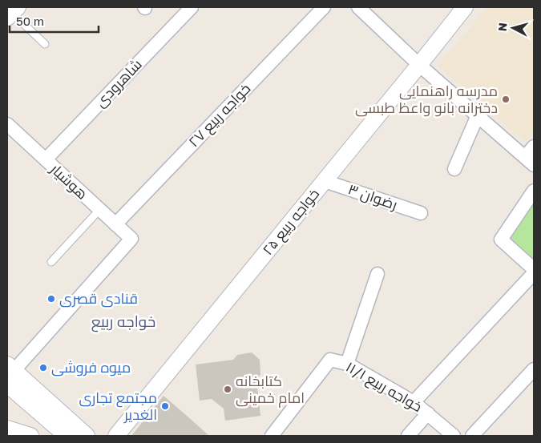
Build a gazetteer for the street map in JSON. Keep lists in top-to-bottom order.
{
  "streets": {
    "street": [
      "شاهرودی",
      "خواجه ربیع ۲۷",
      "هوشیار",
      "رضوان ۳",
      "خواجه ربیع ۲۵",
      "خواجه ربیع ۱۱/۱"
    ]
  },
  "crossings": [
    ["شاهرودی", "هوشیار"],
    ["خواجه ربیع ۲۷", "هوشیار"],
    ["رضوان ۳", "خواجه ربیع ۲۵"]
  ],
  "districts": ["خواجه ربیع"],
  "places": [
    "مدرسه راهنمایی دخترانه بانو واعظ طبسی",
    "قنادی قصری",
    "میوه فروشی",
    "کتابخانه امام خمینی",
    "مجتمع تجاری الغدیر"
  ],
  "scale_bar": "50 m",
  "north": "left"
}
